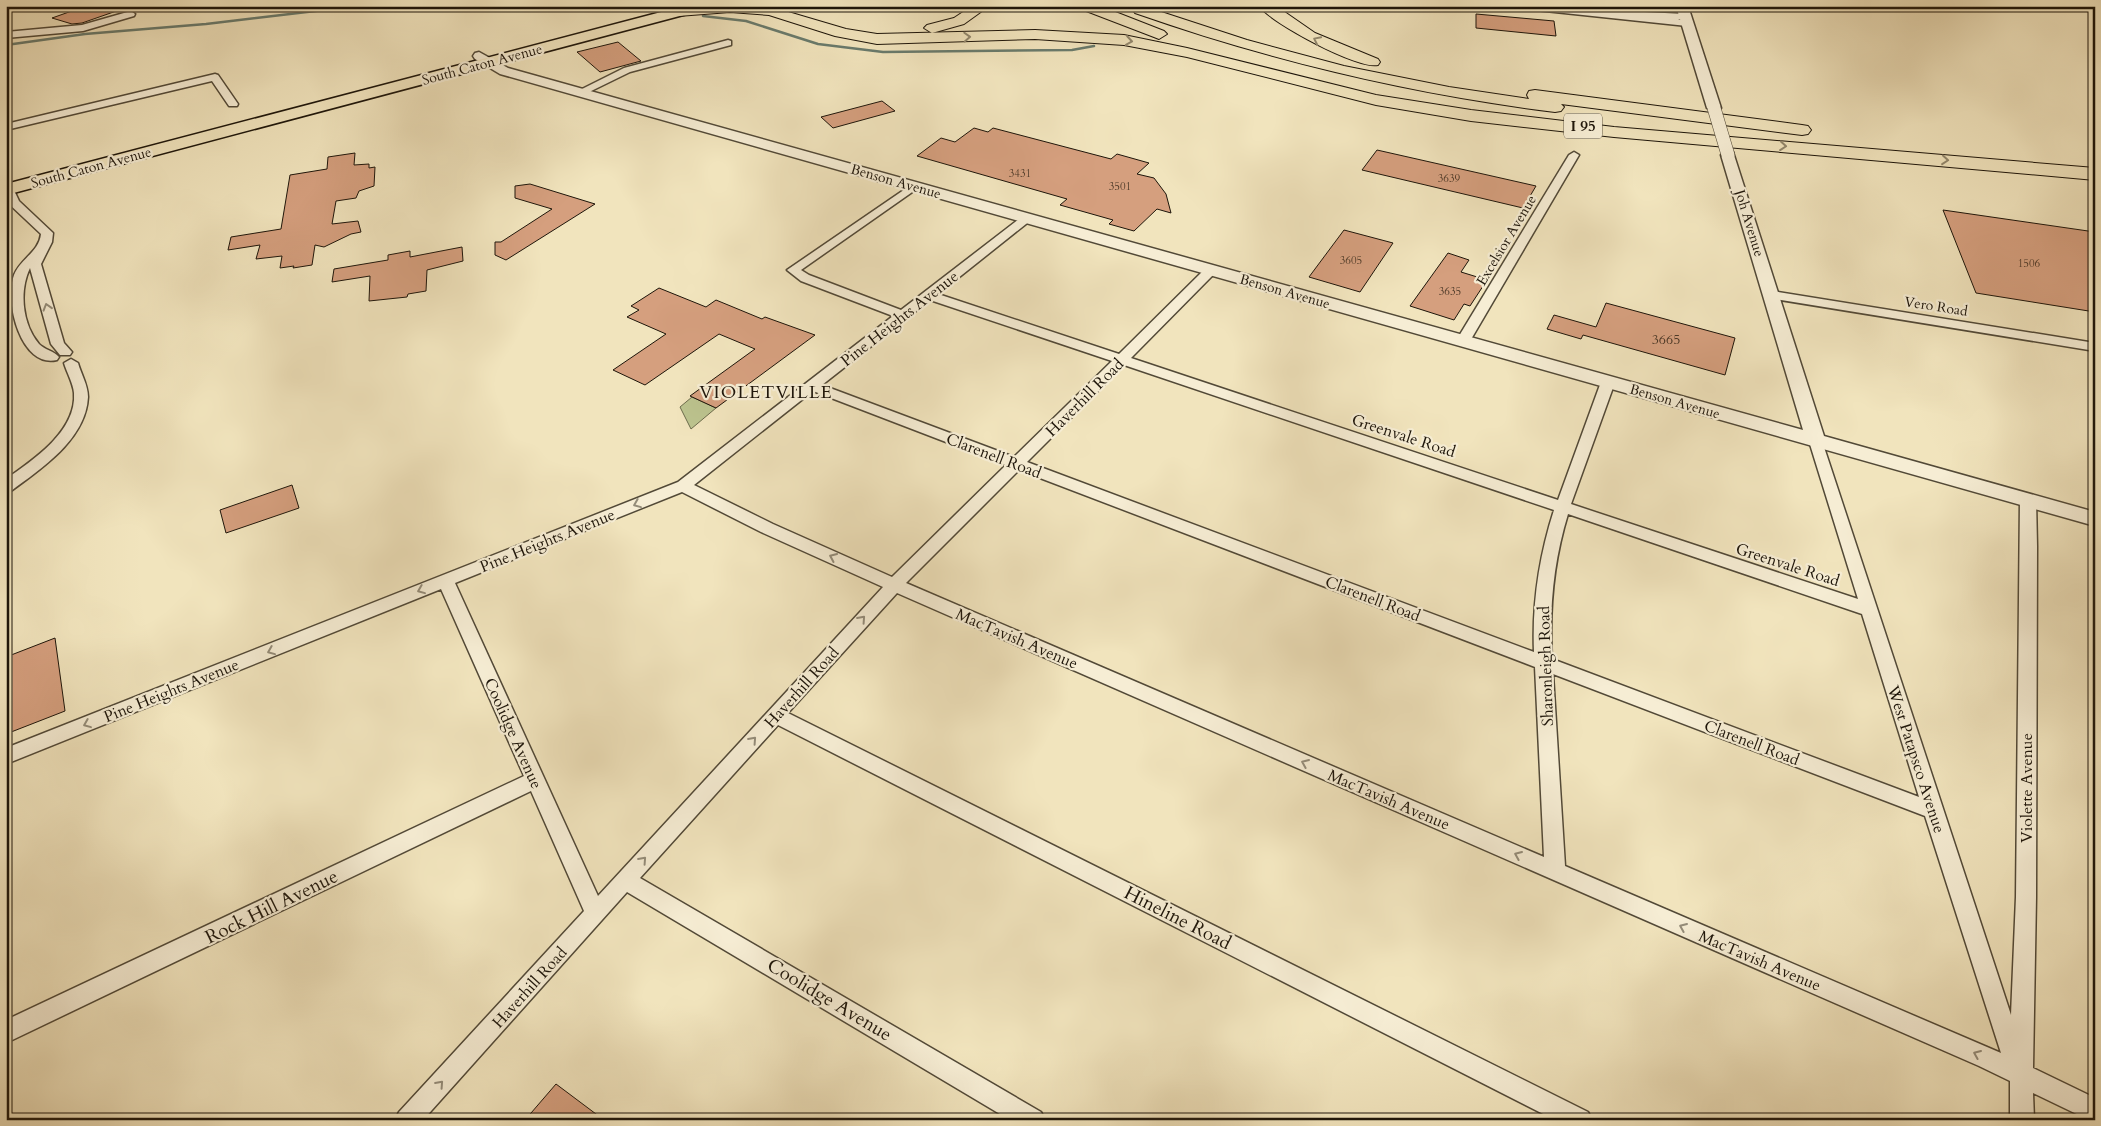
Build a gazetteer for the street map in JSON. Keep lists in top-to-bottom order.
{
  "streets": {
    "highway": ["I 95"],
    "main road": ["South Caton Avenue"],
    "street": [
      "Benson Avenue",
      "Joh Avenue",
      "Excelsior Avenue",
      "Vero Road",
      "Pine Heights Avenue",
      "Haverhill Road",
      "Greenvale Road",
      "Clarenell Road",
      "MacTavish Avenue",
      "Sharonleigh Road",
      "Coolidge Avenue",
      "West Patapsco Avenue",
      "Violette Avenue",
      "Rock Hill Avenue",
      "Hineline Road"
    ]
  },
  "crossings": [
    ["South Caton Avenue", "Benson Avenue"],
    ["Benson Avenue", "Joh Avenue"],
    ["Benson Avenue", "Excelsior Avenue"],
    ["Benson Avenue", "Pine Heights Avenue"],
    ["Benson Avenue", "Haverhill Road"],
    ["Benson Avenue", "Sharonleigh Road"],
    ["Benson Avenue", "West Patapsco Avenue"],
    ["Benson Avenue", "Violette Avenue"],
    ["Joh Avenue", "Vero Road"],
    ["Joh Avenue", "West Patapsco Avenue"],
    ["Pine Heights Avenue", "Greenvale Road"],
    ["Pine Heights Avenue", "Clarenell Road"],
    ["Pine Heights Avenue", "MacTavish Avenue"],
    ["Pine Heights Avenue", "Coolidge Avenue"],
    ["Haverhill Road", "Greenvale Road"],
    ["Haverhill Road", "Clarenell Road"],
    ["Haverhill Road", "MacTavish Avenue"],
    ["Haverhill Road", "Coolidge Avenue"],
    ["Haverhill Road", "Hineline Road"],
    ["Greenvale Road", "Sharonleigh Road"],
    ["Greenvale Road", "West Patapsco Avenue"],
    ["Clarenell Road", "Sharonleigh Road"],
    ["Clarenell Road", "West Patapsco Avenue"],
    ["MacTavish Avenue", "Sharonleigh Road"],
    ["MacTavish Avenue", "West Patapsco Avenue"],
    ["MacTavish Avenue", "Violette Avenue"],
    ["Coolidge Avenue", "Rock Hill Avenue"],
    ["West Patapsco Avenue", "Violette Avenue"]
  ],
  "one_way": ["Pine Heights Avenue", "Haverhill Road", "MacTavish Avenue"],
  "districts": ["VIOLETVILLE"],
  "house_numbers": [
    "3431",
    "3639",
    "3501",
    "3605",
    "1506",
    "3635",
    "3665"
  ]
}
